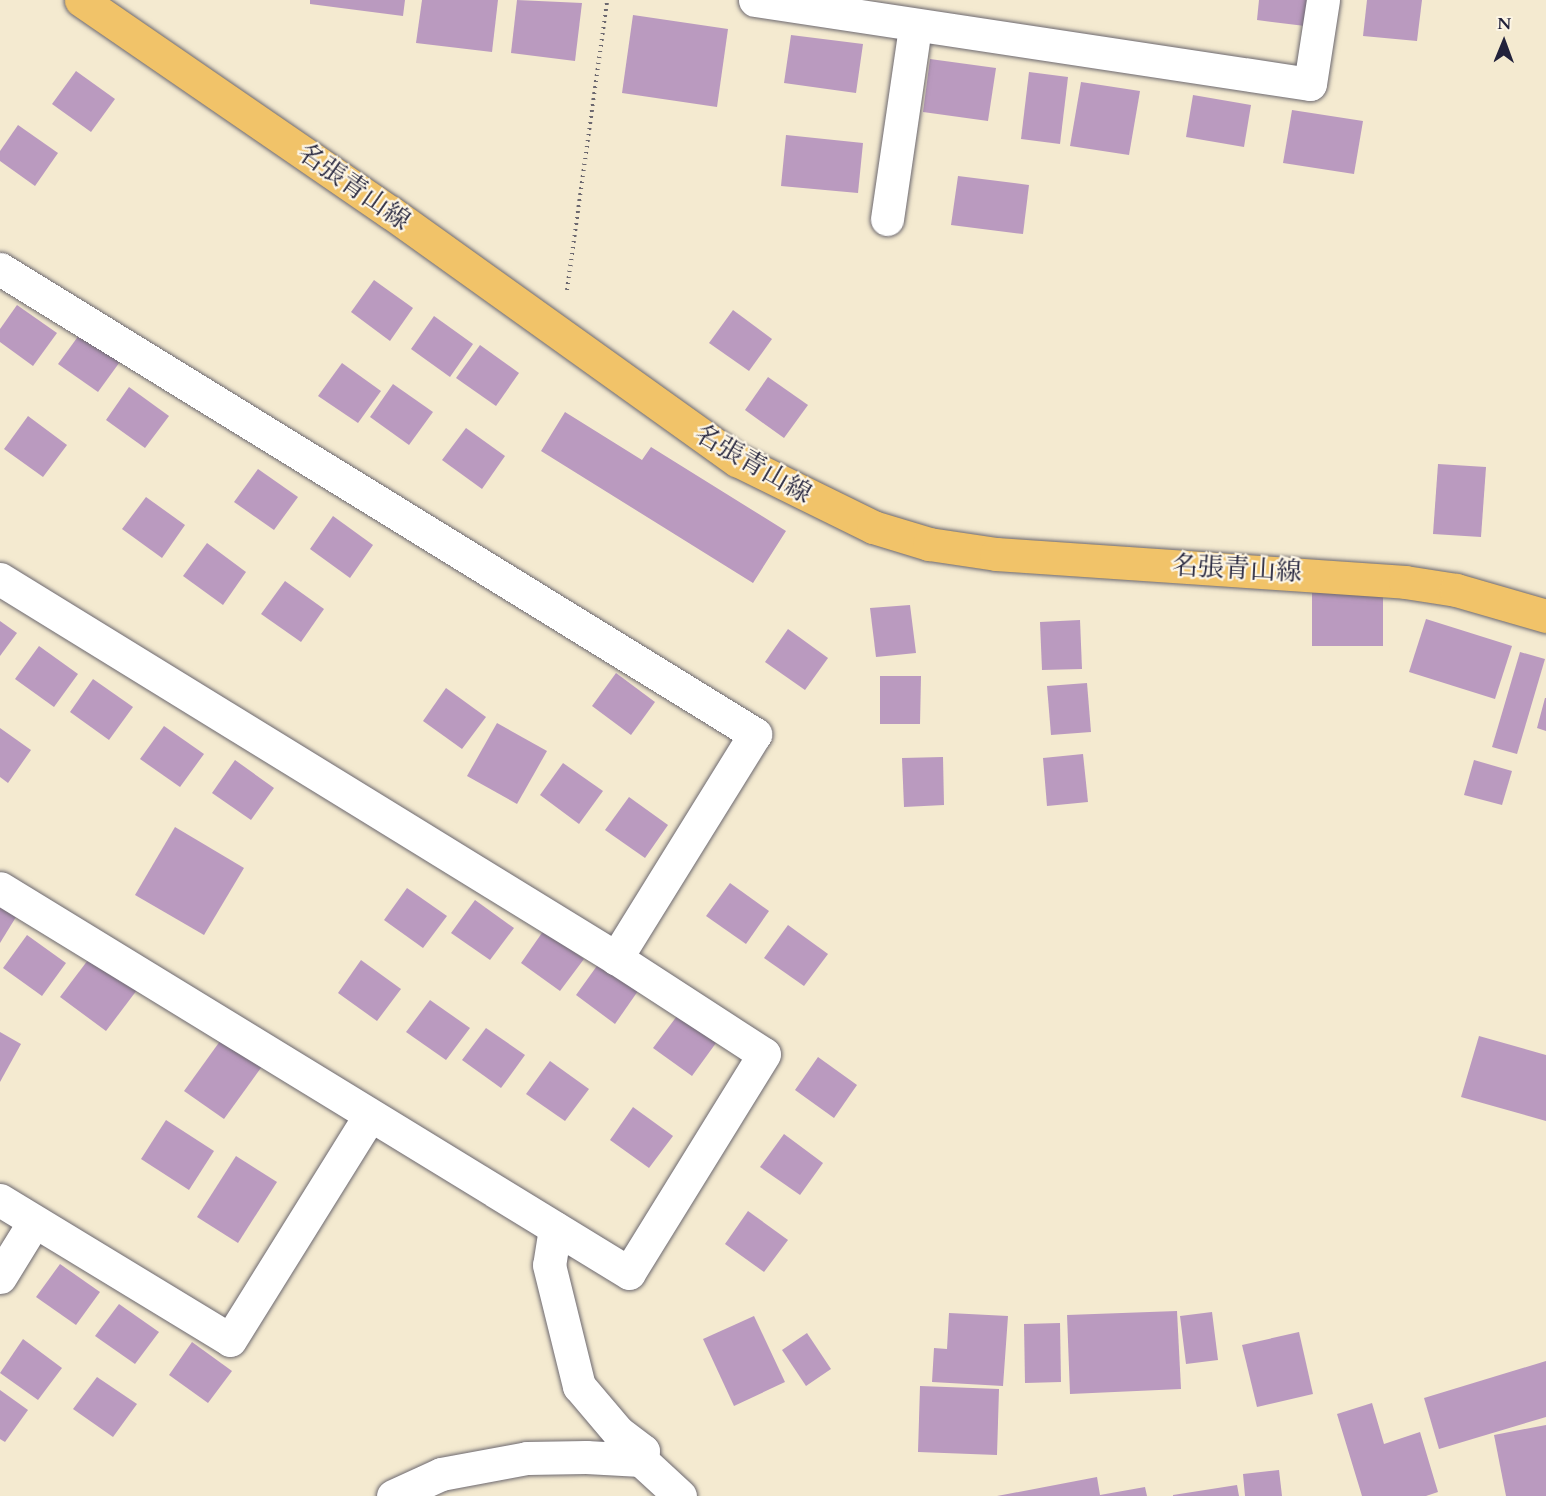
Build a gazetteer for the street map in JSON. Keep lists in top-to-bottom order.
{
  "streets": {
    "main road": ["名張青山線"]
  },
  "north": "top"
}
